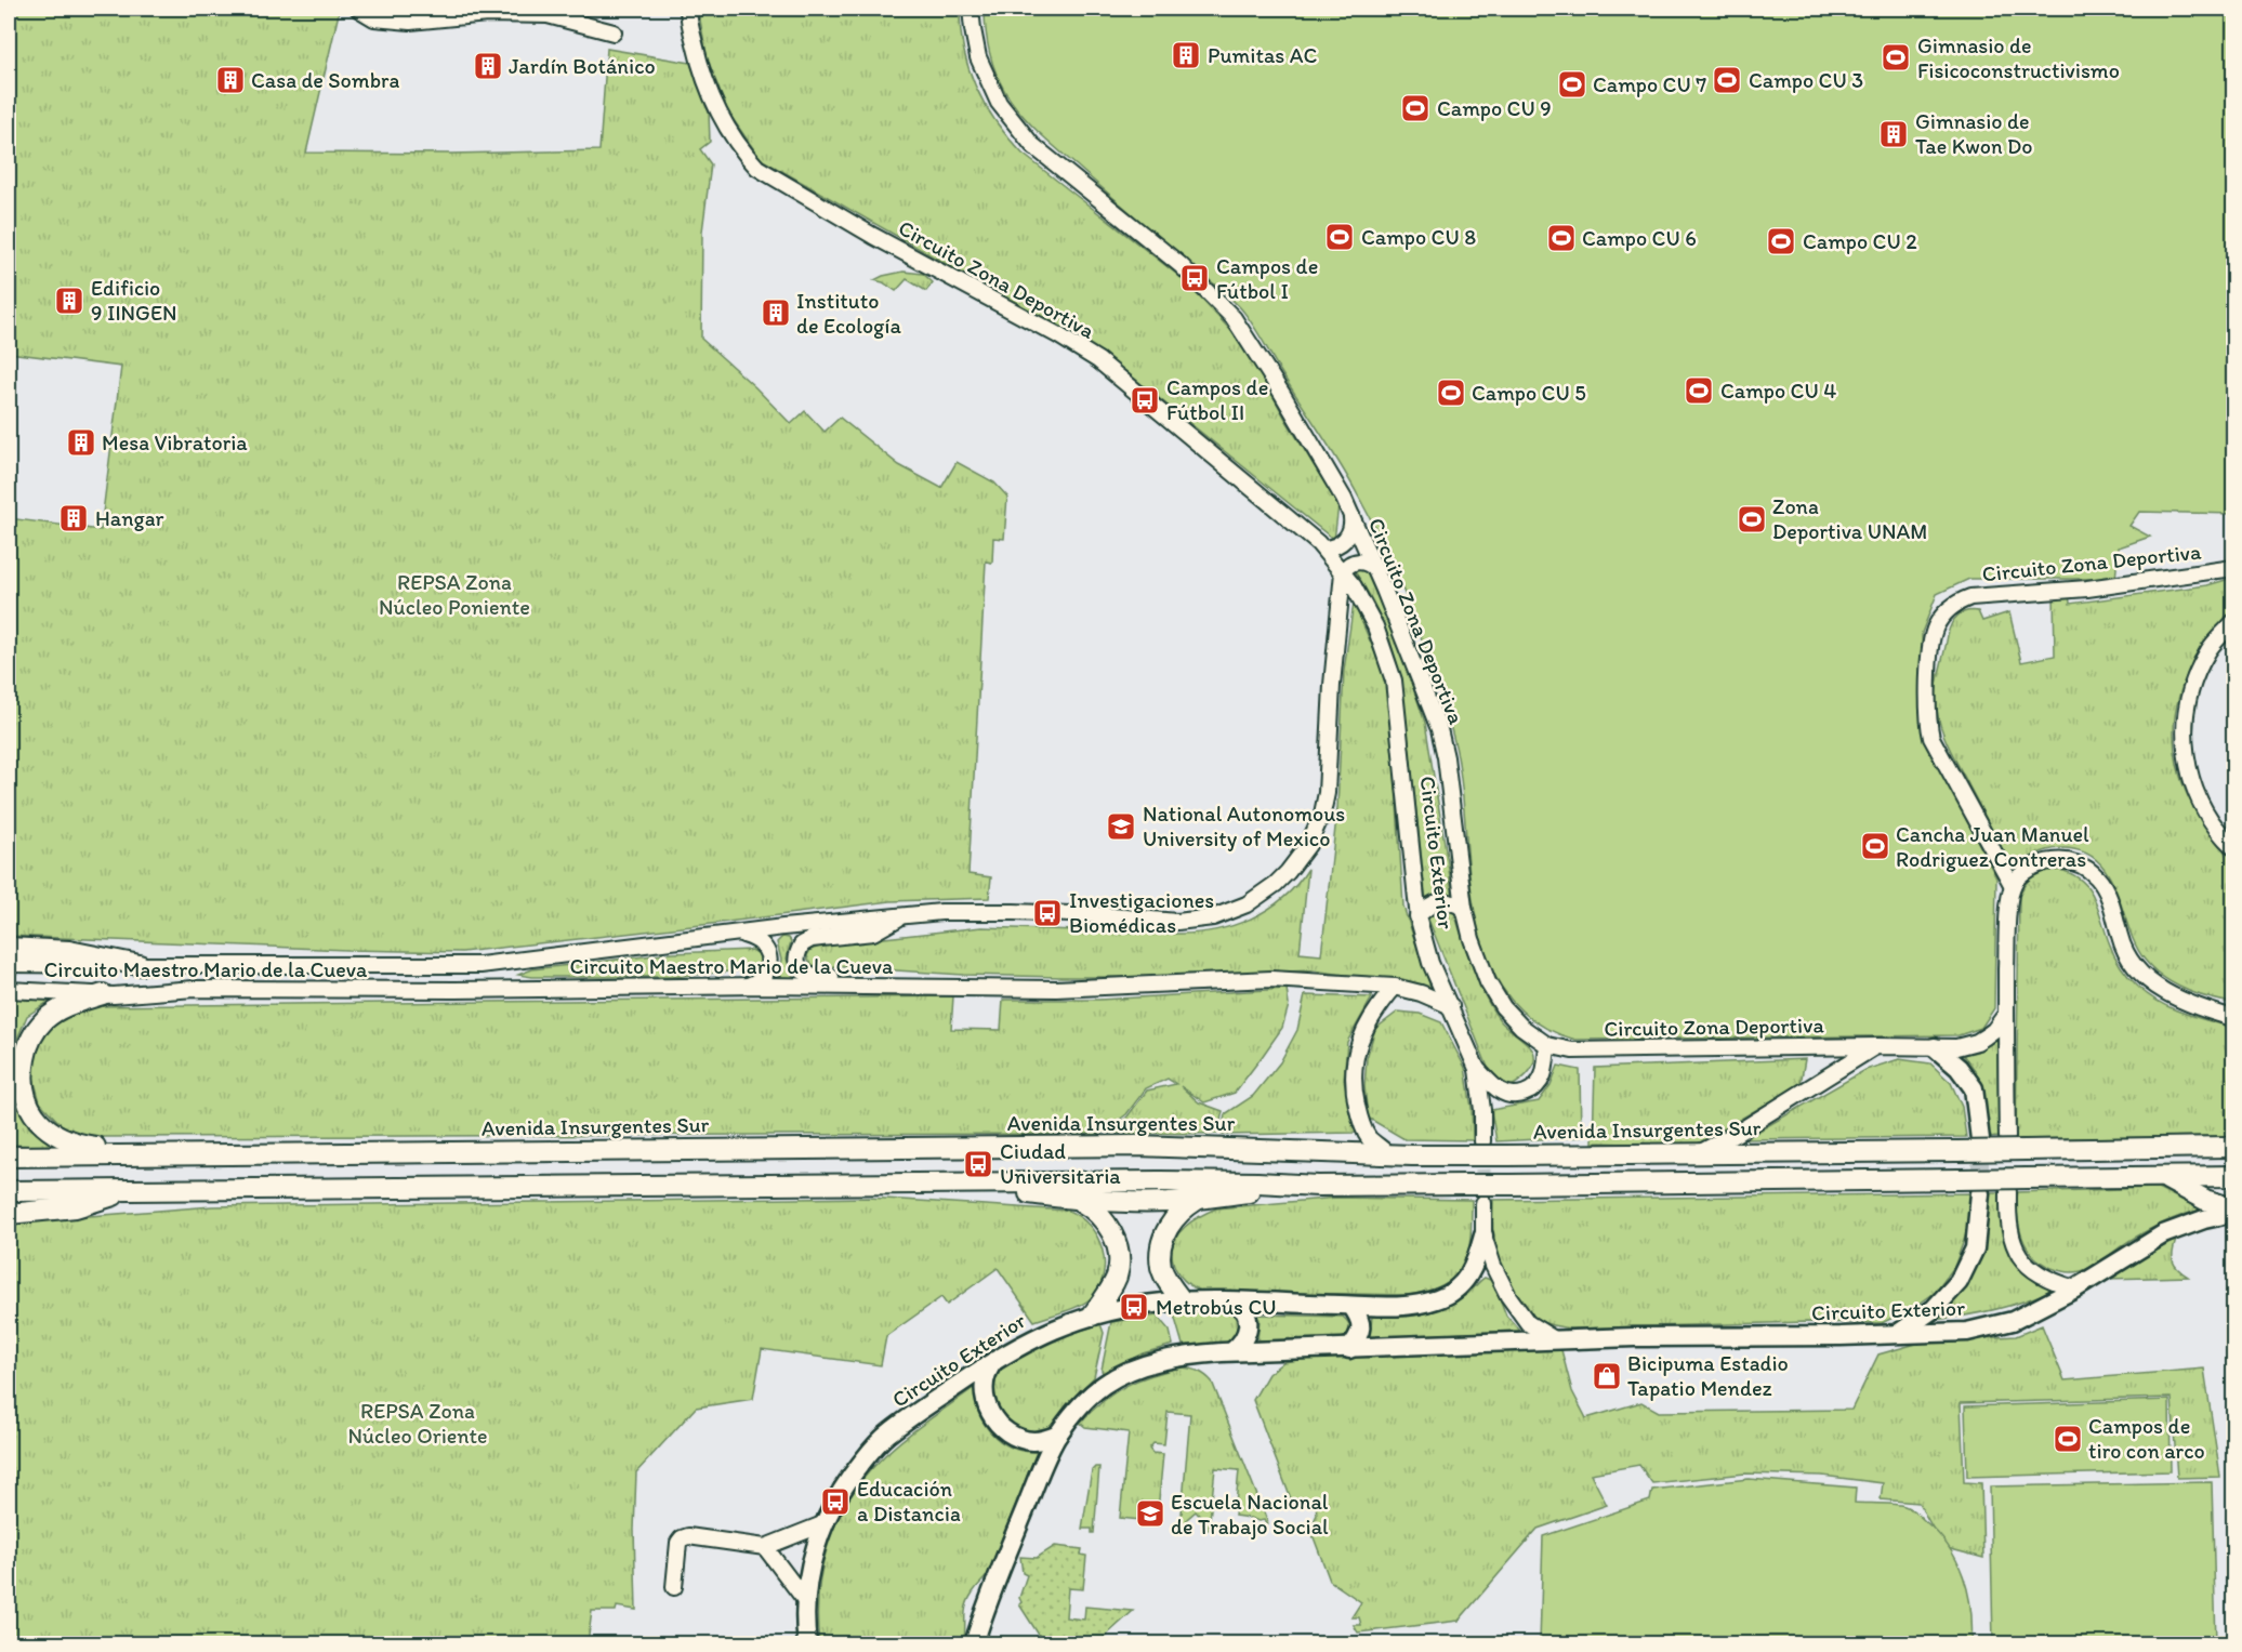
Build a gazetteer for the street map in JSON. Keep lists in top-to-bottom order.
{
  "streets": {
    "main road": ["Avenida Insurgentes Sur"],
    "street": ["Circuito Zona Deportiva", "Circuito Exterior", "Circuito Maestro Mario de la Cueva"]
  },
  "crossings": [
    ["Circuito Zona Deportiva", "Circuito Exterior"],
    ["Circuito Zona Deportiva", "Circuito Maestro Mario de la Cueva"],
    ["Circuito Exterior", "Circuito Maestro Mario de la Cueva"]
  ],
  "parks": ["REPSA Zona Núcleo Poniente", "REPSA Zona Núcleo Oriente"],
  "places": {
    "building": [
      "Pumitas AC",
      "Jardín Botánico",
      "Casa de Sombra",
      "Gimnasio de Tae Kwon Do",
      "Edificio 9 IINGEN",
      "Instituto de Ecología",
      "Mesa Vibratoria",
      "Hangar"
    ],
    "sports": [
      "Gimnasio de Fisicoconstructivismo",
      "Campo CU 3",
      "Campo CU 7",
      "Campo CU 9",
      "Campo CU 8",
      "Campo CU 6",
      "Campo CU 2",
      "Campo CU 4",
      "Campo CU 5",
      "Zona Deportiva UNAM",
      "Cancha Juan Manuel Rodriguez Contreras",
      "Campos de tiro con arco"
    ],
    "bus stop": [
      "Campos de Fútbol I",
      "Campos de Fútbol II",
      "Investigaciones Biomédicas",
      "Ciudad Universitaria",
      "Metrobús CU",
      "Educación a Distancia"
    ],
    "school or university": ["National Autonomous University of Mexico", "Escuela Nacional de Trabajo Social"],
    "shop": ["Bicipuma Estadio Tapatio Mendez"]
  }
}
